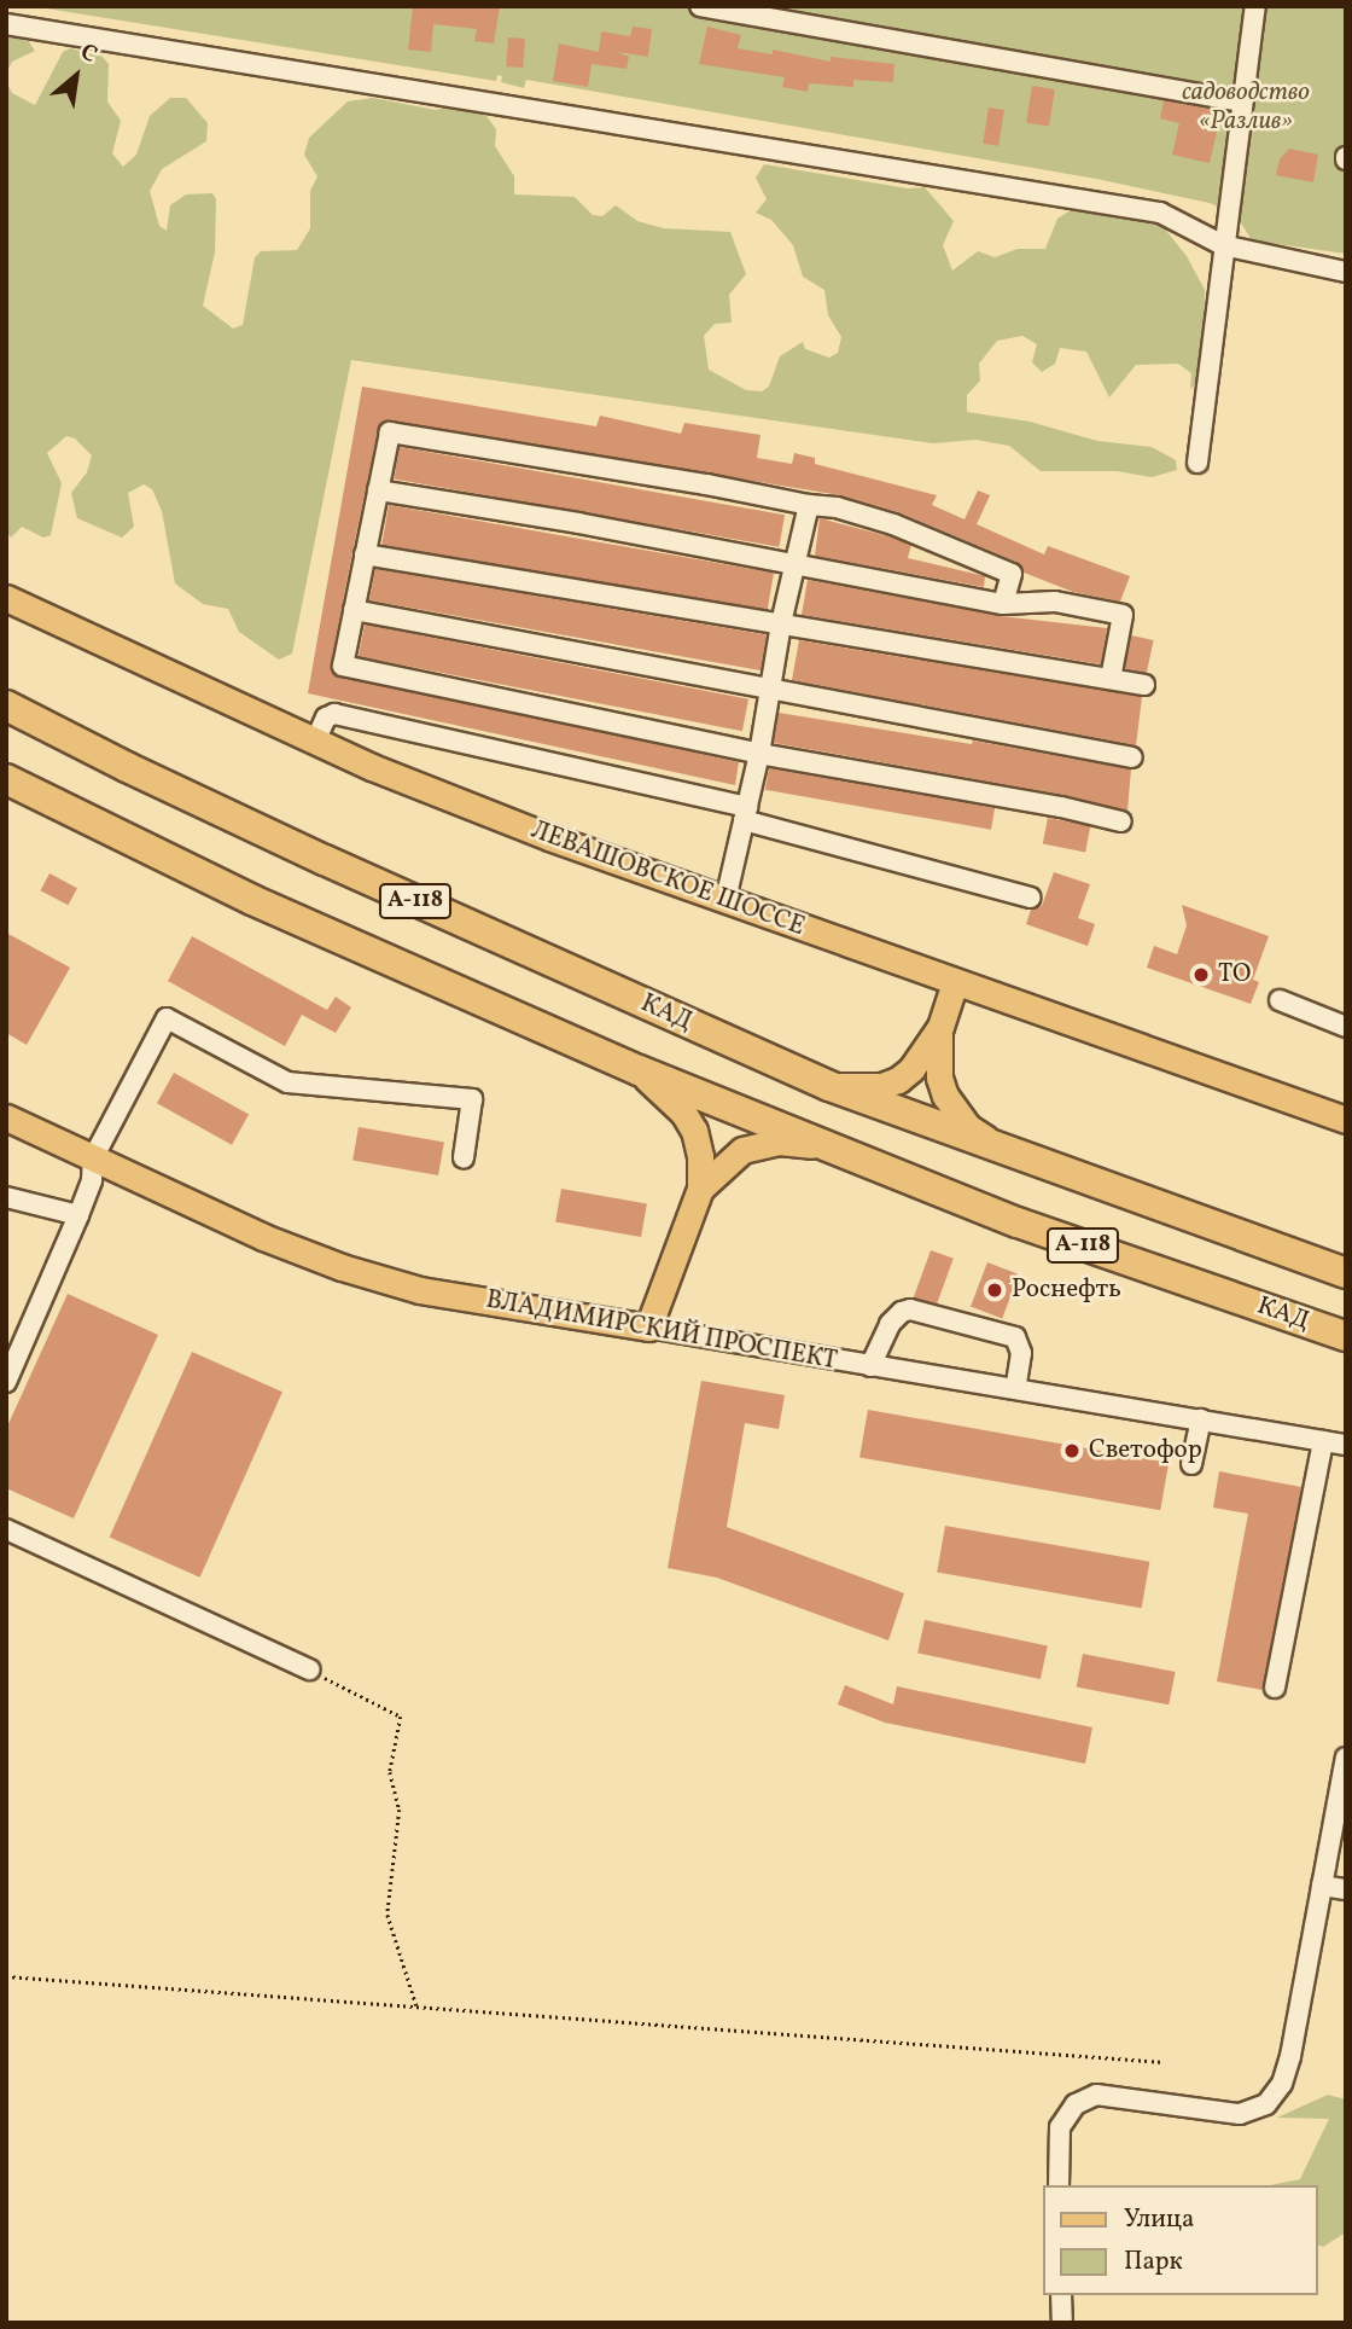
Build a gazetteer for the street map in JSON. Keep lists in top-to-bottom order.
{
  "streets": {
    "highway": ["А-118", "КАД"],
    "main road": ["ЛЕВАШОВСКОЕ ШОССЕ", "ВЛАДИМИРСКИЙ ПРОСПЕКТ"]
  },
  "parks": ["садоводство «Разлив»"],
  "places": ["ТО", "Роснефть", "Светофор"],
  "legend": ["Улица", "Парк"],
  "north": "top right"
}
